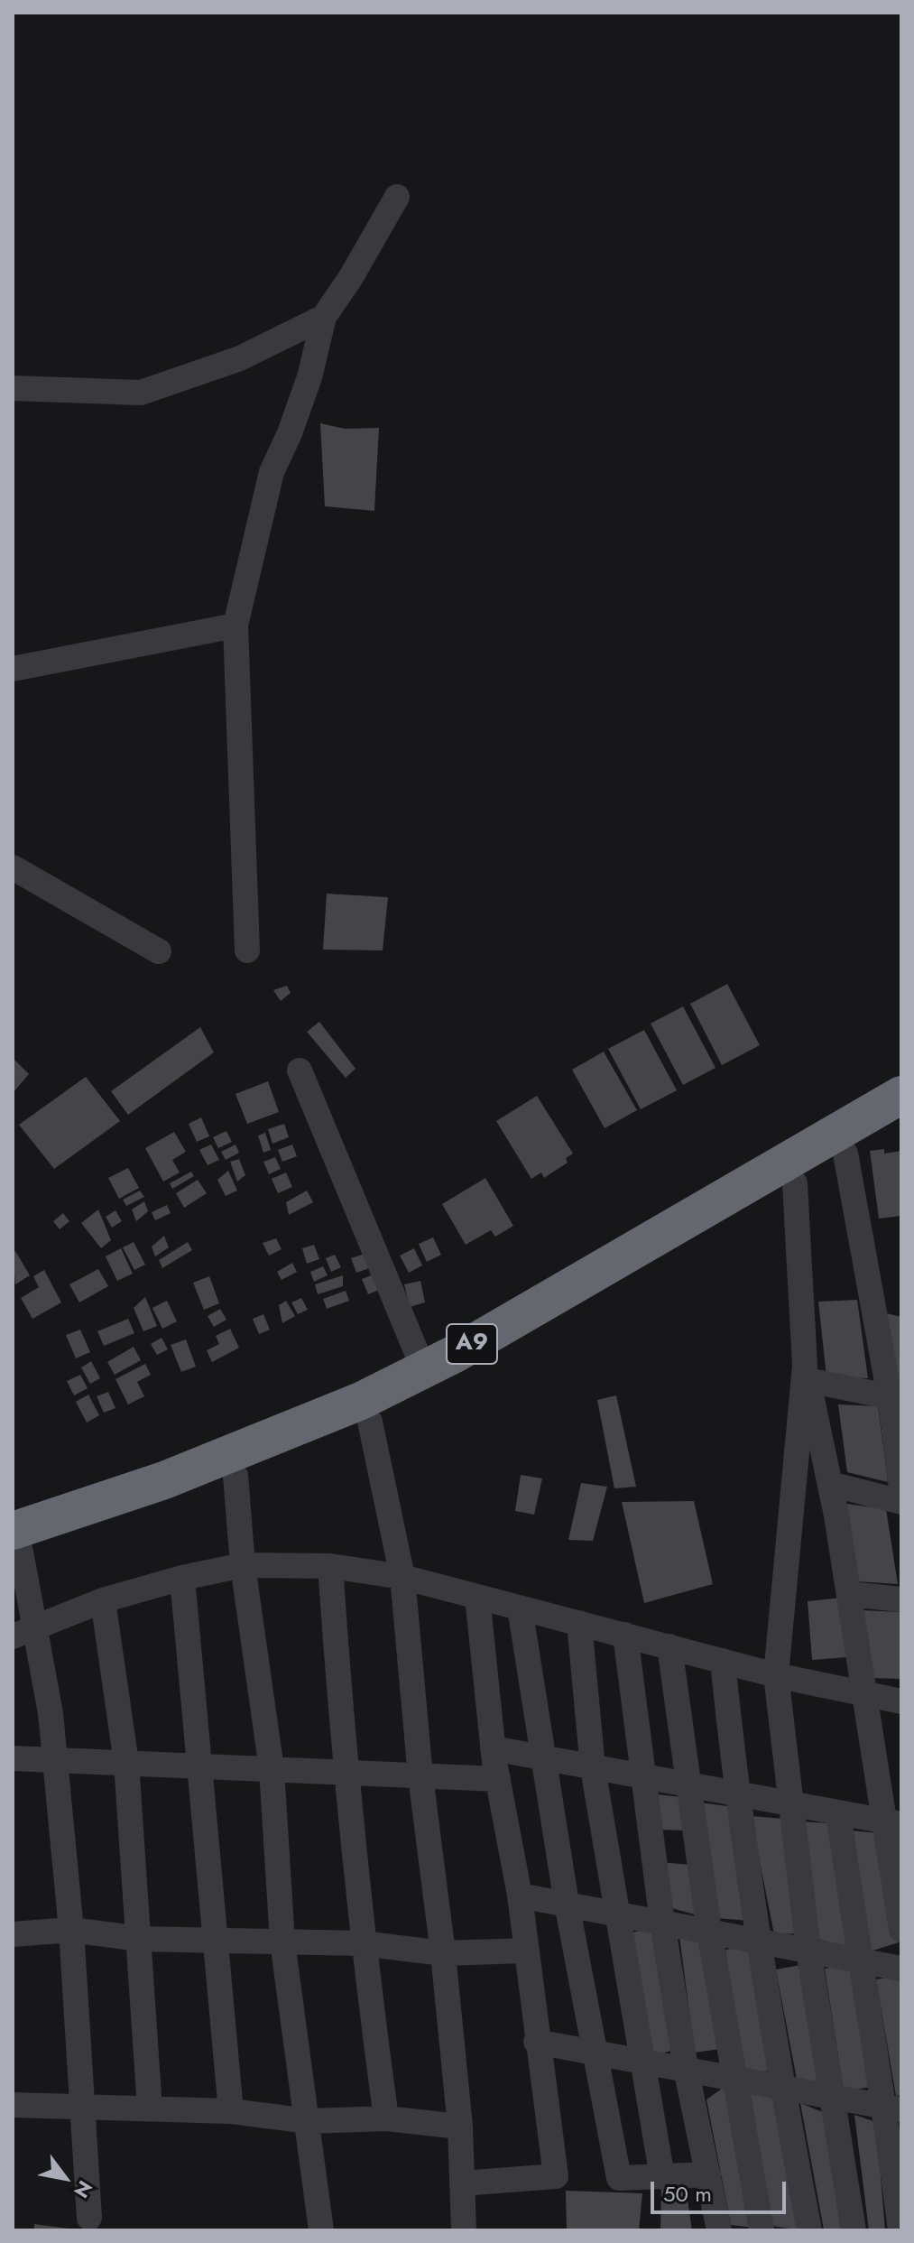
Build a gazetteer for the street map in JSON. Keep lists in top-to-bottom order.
{
  "streets": {
    "highway": ["A9"]
  },
  "scale_bar": "50 m",
  "north": "bottom right"
}
